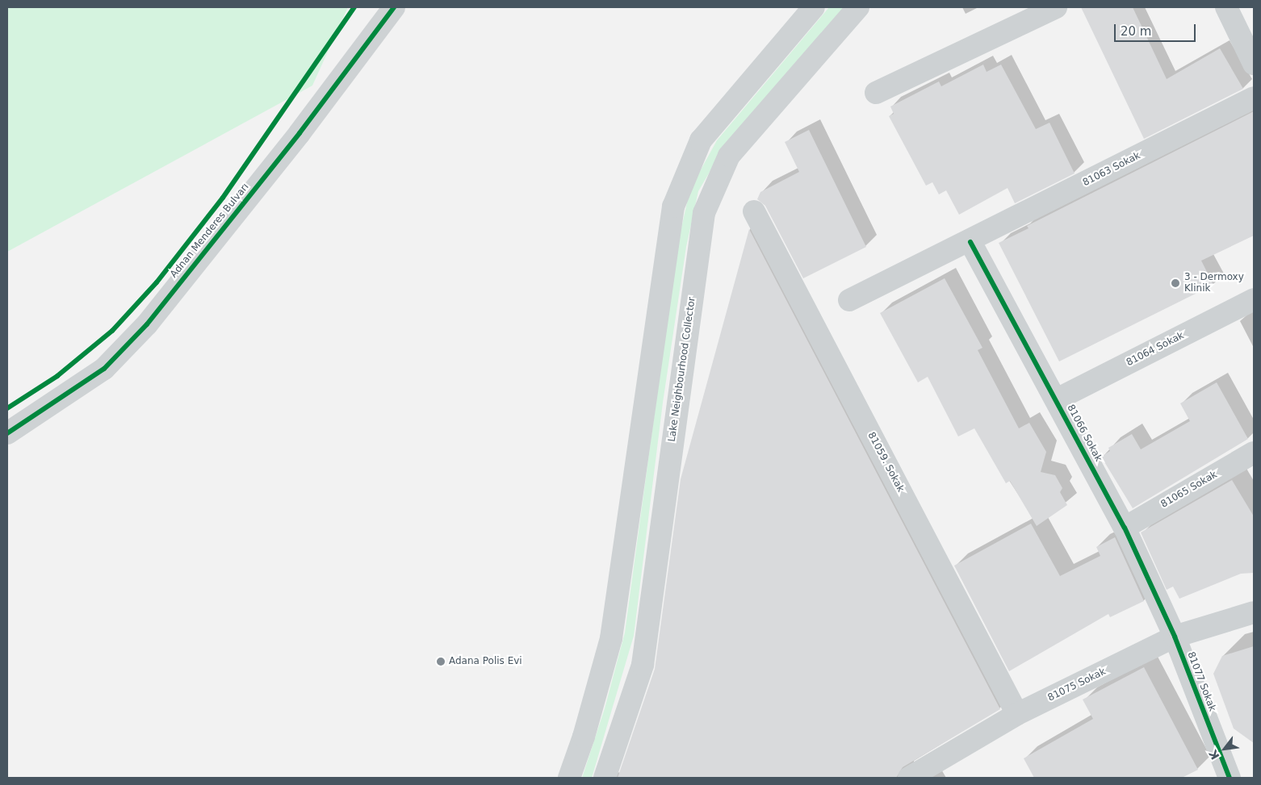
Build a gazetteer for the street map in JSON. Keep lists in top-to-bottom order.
{
  "streets": {
    "main road": ["Adnan Menderes Bulvarı", "Lake Neighbourhood Collector"],
    "street": [
      "81063 Sokak",
      "81064 Sokak",
      "81066 Sokak",
      "81059. Sokak",
      "81065 Sokak",
      "81077 Sokak",
      "81075 Sokak"
    ]
  },
  "crossings": [
    ["81063 Sokak", "81066 Sokak"],
    ["81064 Sokak", "81066 Sokak"],
    ["81066 Sokak", "81065 Sokak"],
    ["81066 Sokak", "81077 Sokak"],
    ["81066 Sokak", "81075 Sokak"],
    ["81059. Sokak", "81075 Sokak"],
    ["81077 Sokak", "81075 Sokak"]
  ],
  "places": ["3 - Dermoxy Klinik", "Adana Polis Evi"],
  "scale_bar": "20 m",
  "north": "bottom left"
}
